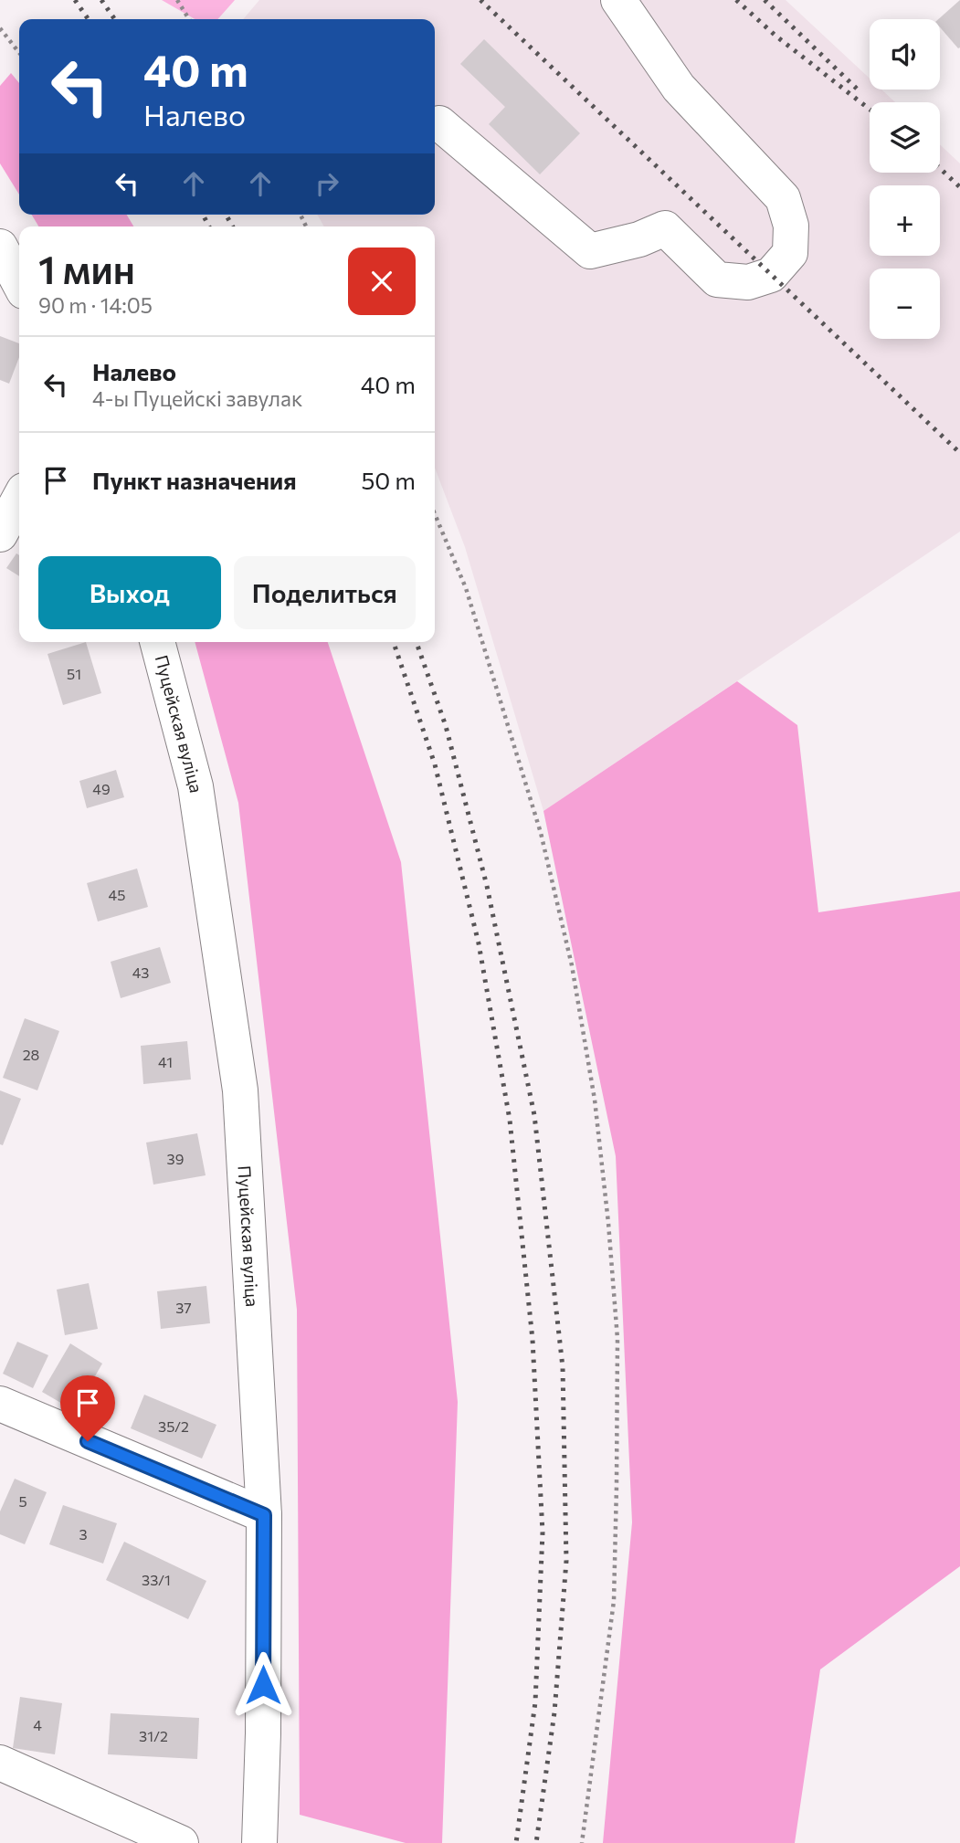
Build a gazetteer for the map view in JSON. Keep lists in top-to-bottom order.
{
  "streets": {
    "street": ["Пуцейская вуліца"]
  },
  "house_numbers": [
    "51",
    "49",
    "45",
    "43",
    "28",
    "41",
    "39",
    "37",
    "35/2",
    "5",
    "3",
    "33/1",
    "4",
    "31/2"
  ],
  "page": {
    "map_buttons": ["+", "−"],
    "turn": ["40 m", "Налево"],
    "heading": ["1 мин", "90 m · 14:05"],
    "list": [
      {
        "name": "Налево",
        "note": "4-ы Пуцейскі завулак",
        "value": "40 m"
      },
      {
        "name": "Пункт назначения",
        "value": "50 m"
      }
    ],
    "buttons": ["Выход", "Поделиться"]
  }
}
